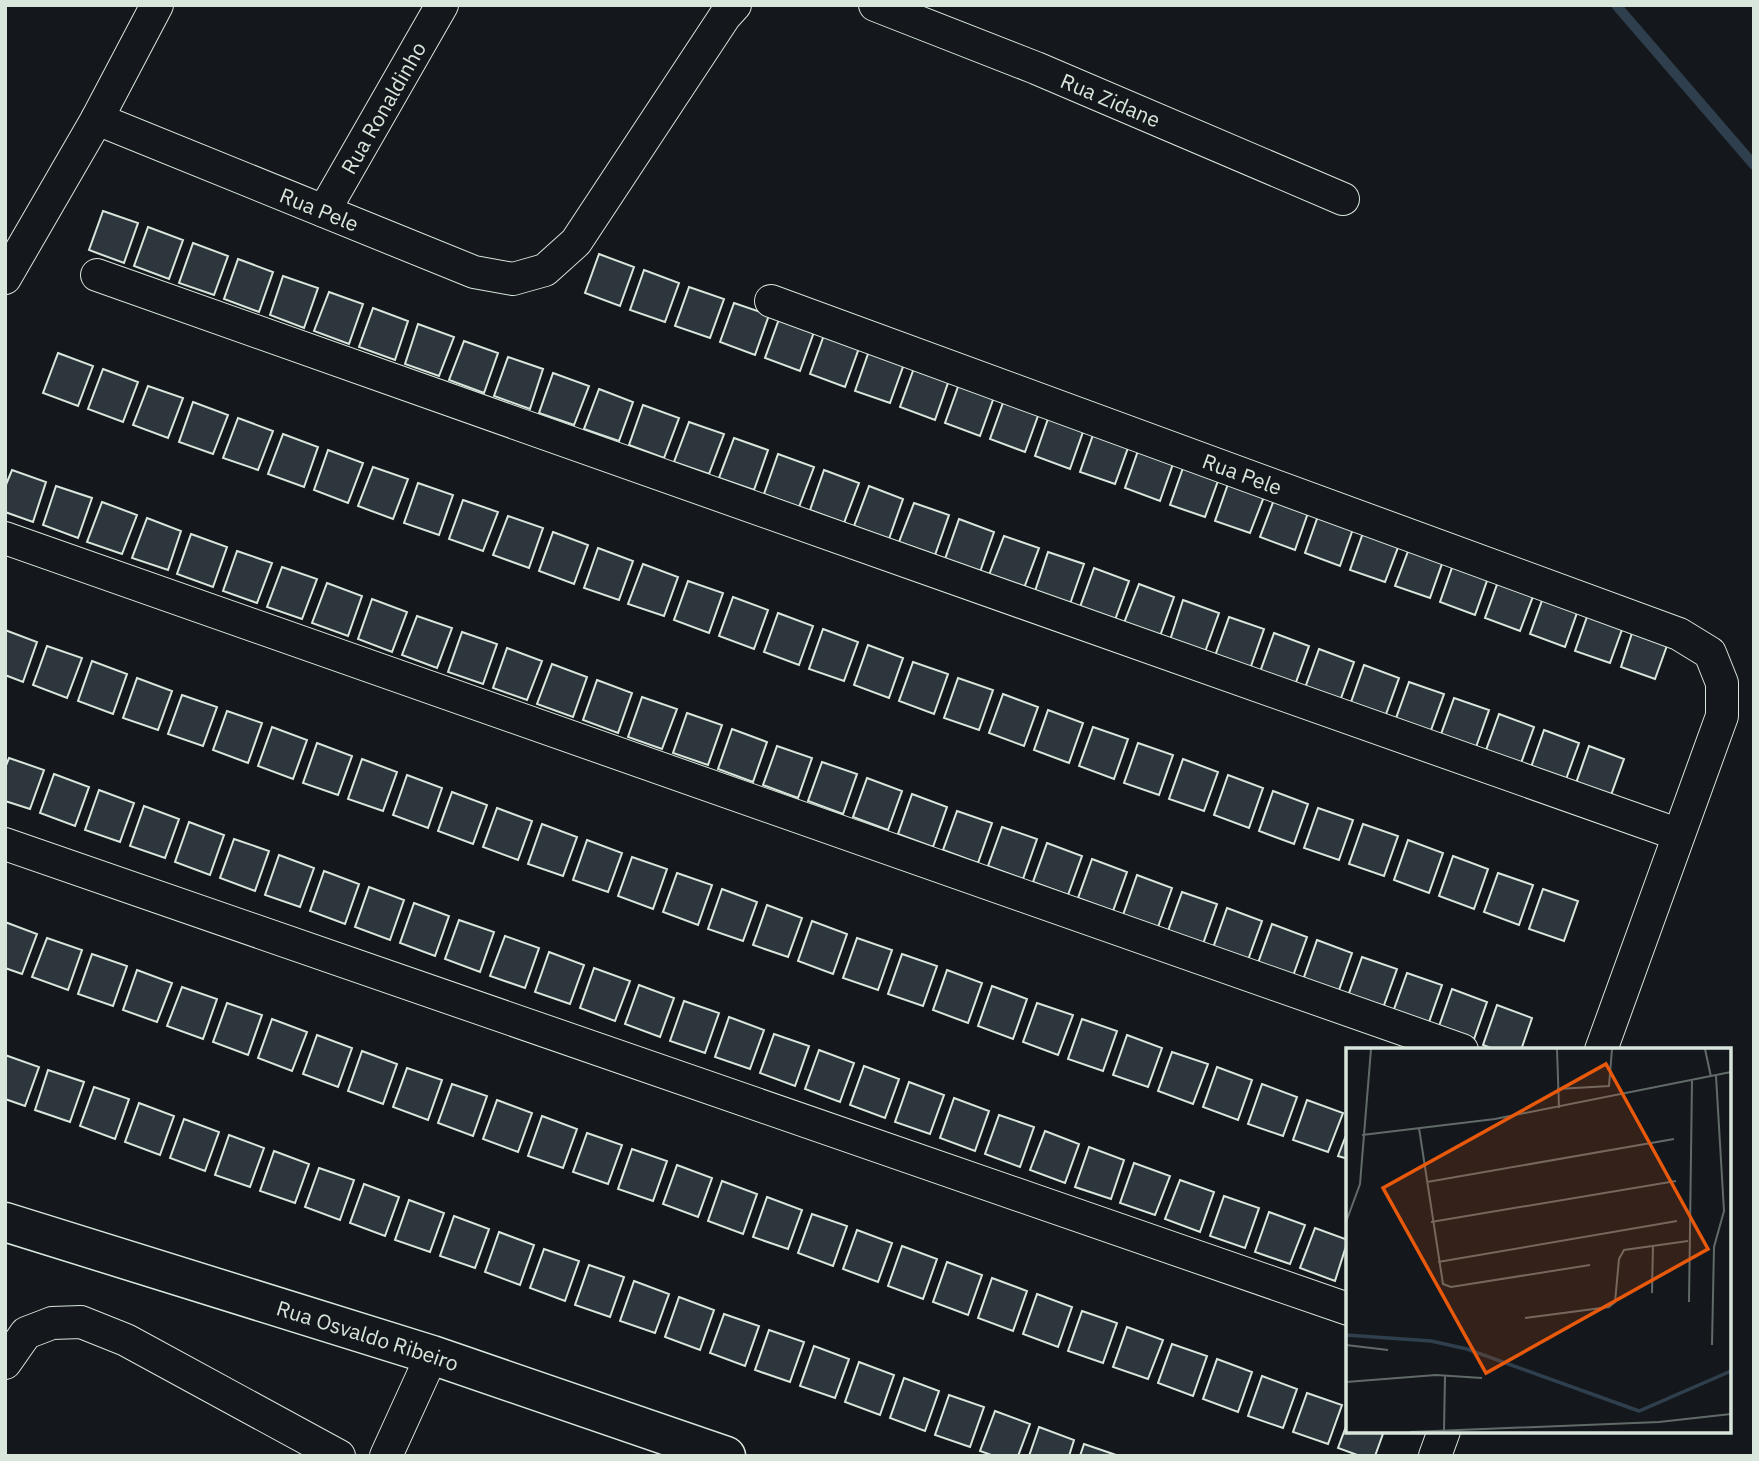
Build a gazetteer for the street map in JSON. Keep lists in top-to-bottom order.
{
  "streets": {
    "street": [
      "Rua Zidane",
      "Rua Ronaldinho",
      "Rua Pele",
      "Rua Osvaldo Ribeiro"
    ]
  },
  "crossings": [
    ["Rua Ronaldinho", "Rua Pele"]
  ]
}
